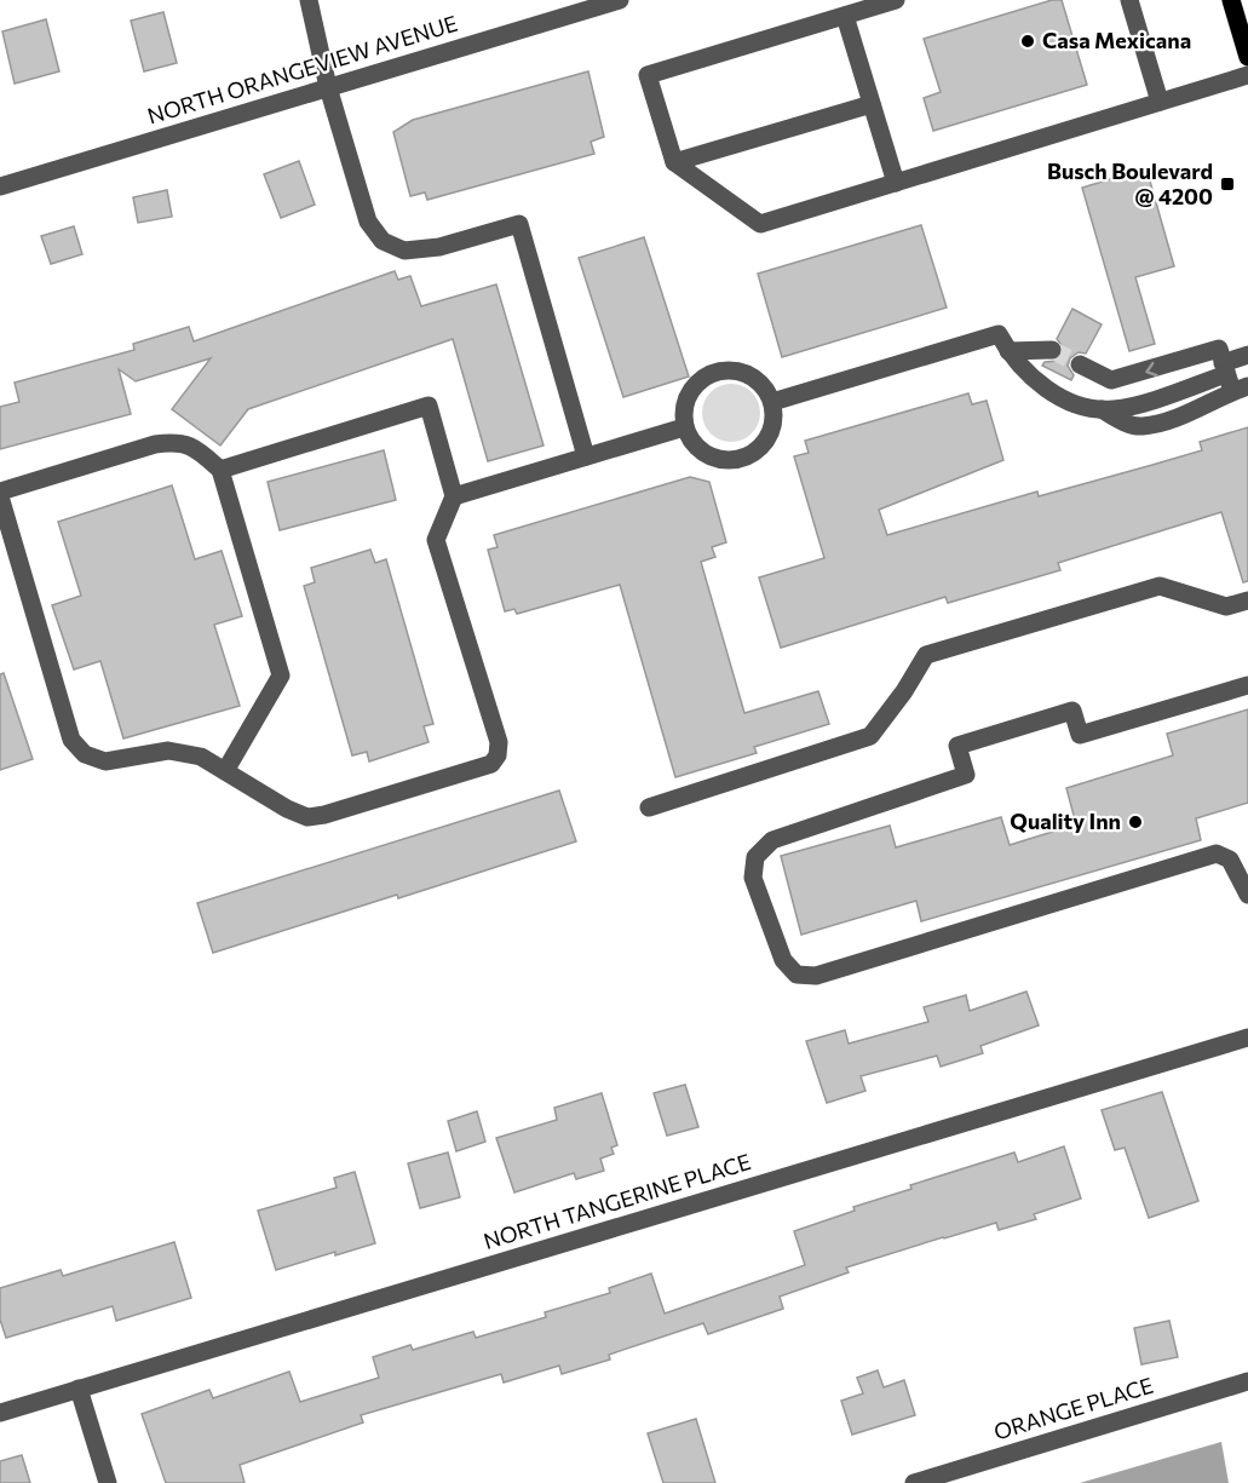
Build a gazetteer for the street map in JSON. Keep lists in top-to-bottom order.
{
  "streets": {
    "street": ["NORTH ORANGEVIEW AVENUE", "NORTH TANGERINE PLACE", "ORANGE PLACE"]
  },
  "places": {
    "other": ["Casa Mexicana", "Quality Inn"],
    "transit": ["Busch Boulevard @ 4200"]
  }
}
